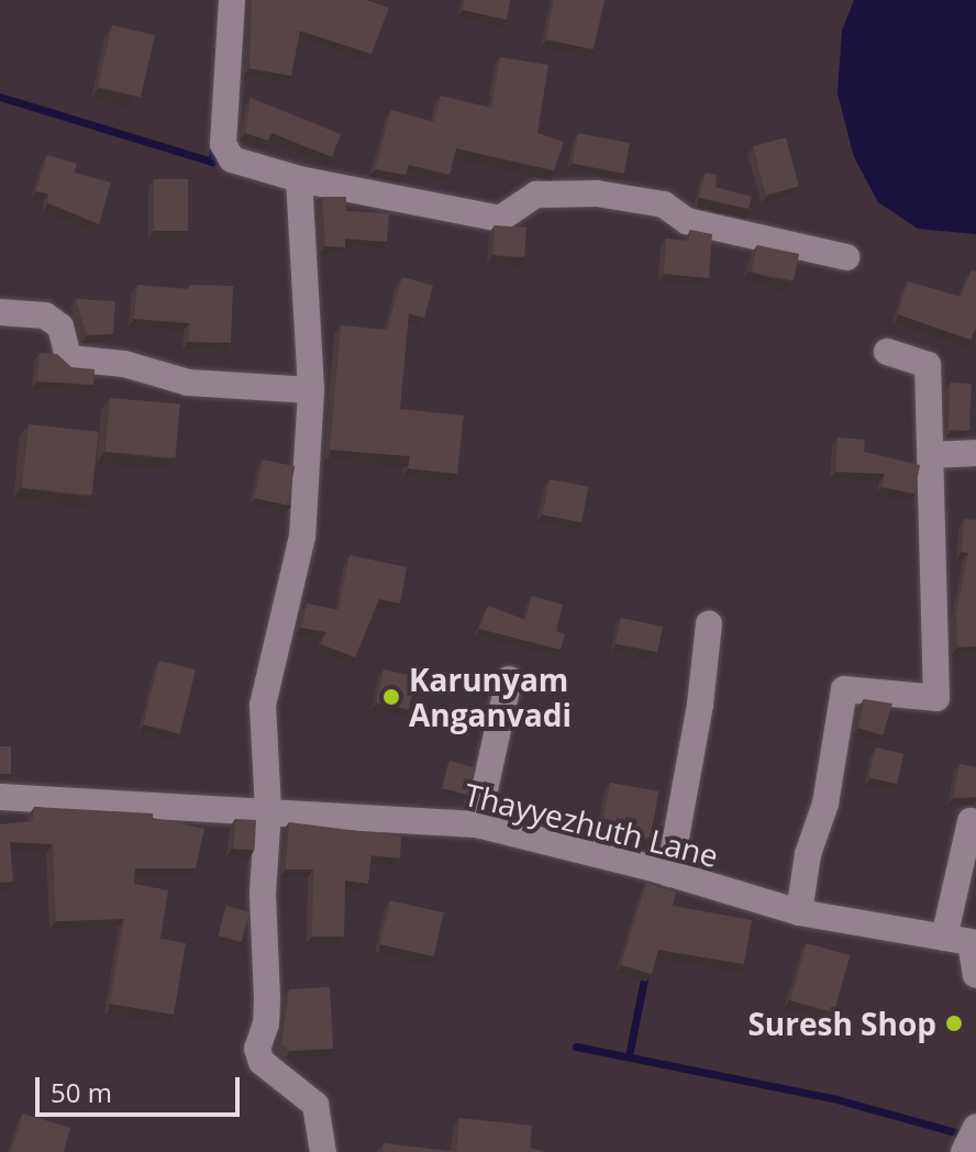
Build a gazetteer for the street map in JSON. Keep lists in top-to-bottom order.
{
  "streets": {
    "street": ["Thayyezhuth Lane"]
  },
  "places": ["Karunyam Anganvadi", "Suresh Shop"],
  "scale_bar": "50 m"
}
